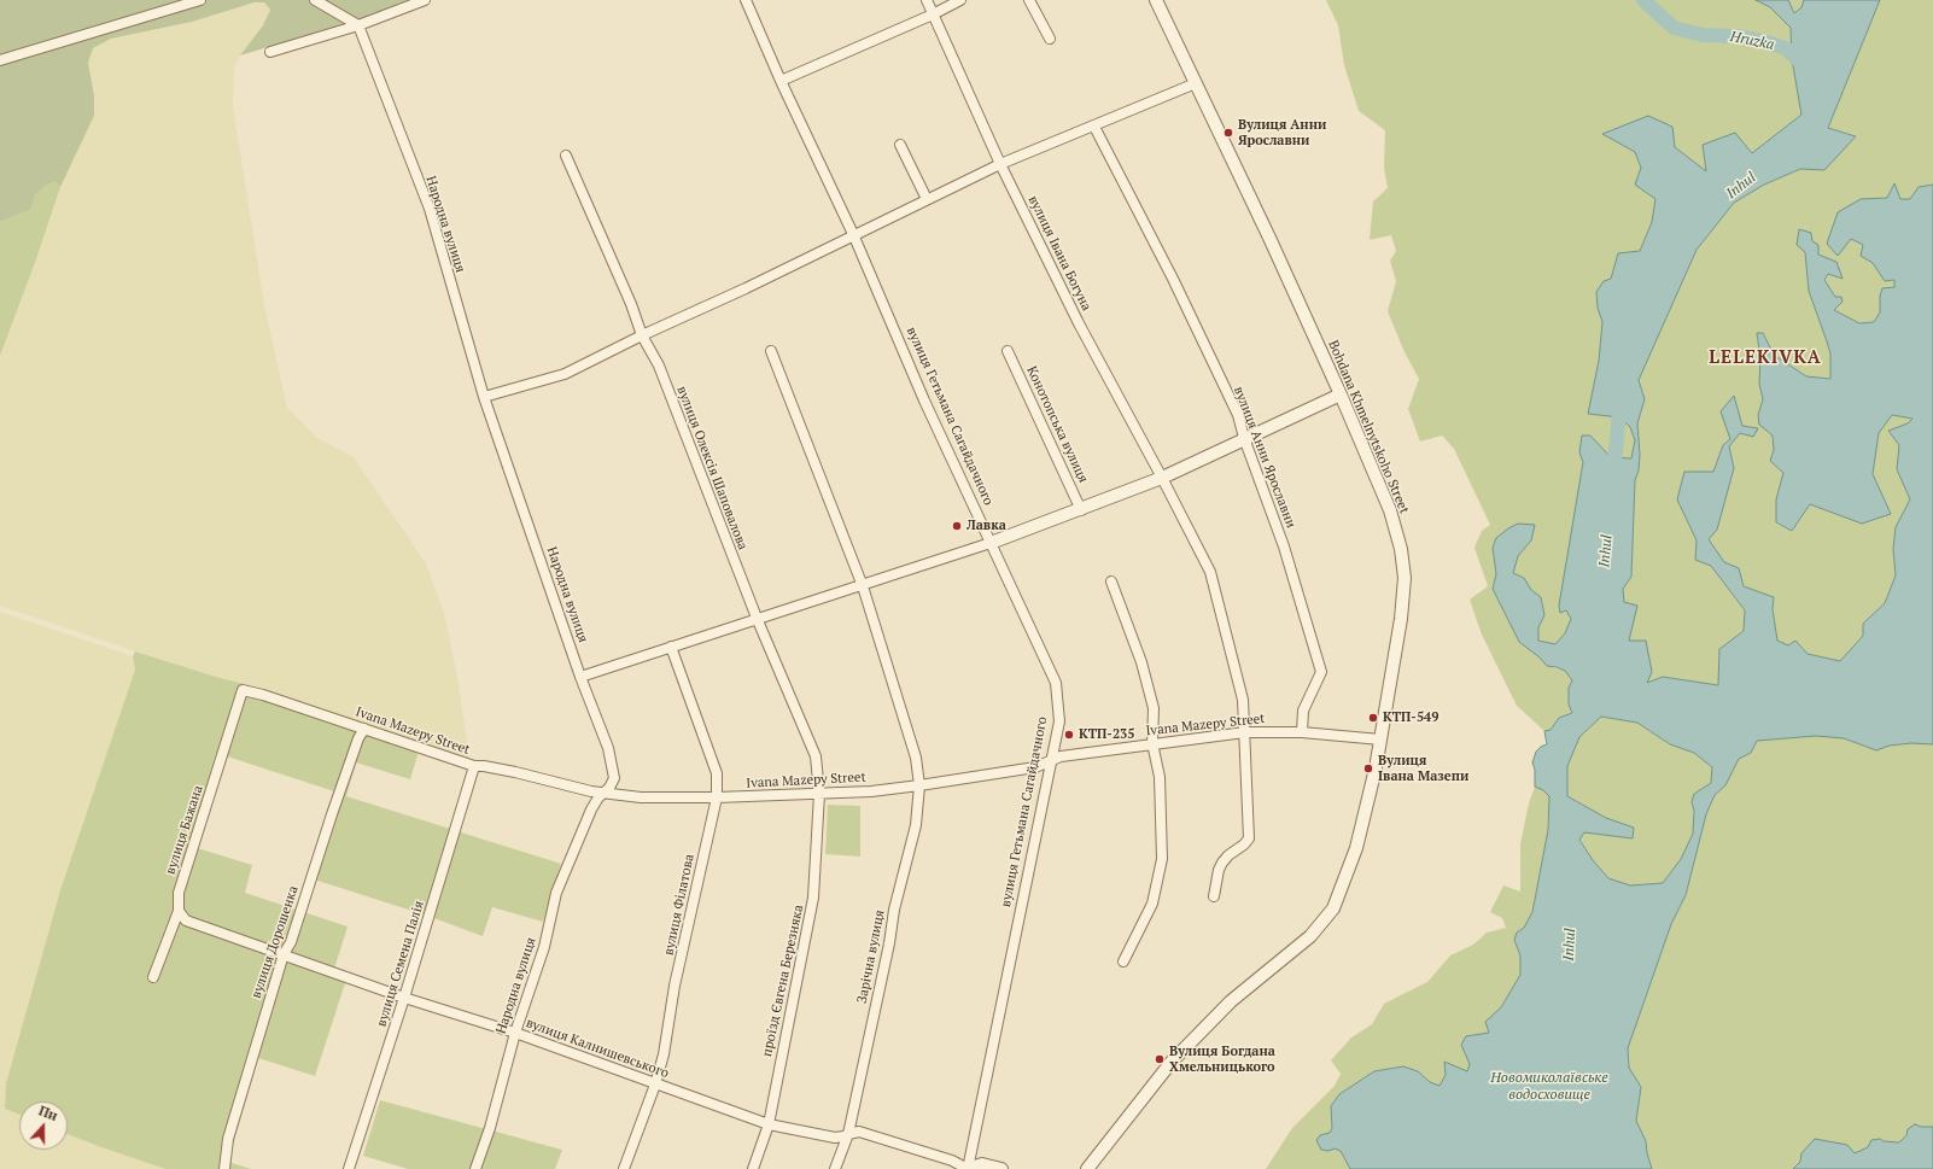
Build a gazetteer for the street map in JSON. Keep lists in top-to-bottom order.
{
  "streets": {
    "street": [
      "Народна вулиця",
      "вулиця Івана Богуна",
      "вулиця Гетьмана Сагайдачного",
      "Конотопська вулиця",
      "Bohdana Khmelnytskoho Street",
      "вулиця Анни Ярославни",
      "вулиця Олексія Шаповалова",
      "Ivana Mazepy Street",
      "вулиця Бажана",
      "вулиця Філатова",
      "вулиця Дорошенка",
      "Зарічна вулиця",
      "вулиця Семена Палія",
      "проїзд Євгена Березняка",
      "вулиця Калнишевського"
    ]
  },
  "crossings": [
    ["Народна вулиця", "Ivana Mazepy Street"],
    ["Народна вулиця", "вулиця Калнишевського"],
    ["вулиця Івана Богуна", "Ivana Mazepy Street"],
    ["вулиця Гетьмана Сагайдачного", "Ivana Mazepy Street"],
    ["вулиця Гетьмана Сагайдачного", "вулиця Калнишевського"],
    ["Bohdana Khmelnytskoho Street", "Ivana Mazepy Street"],
    ["вулиця Анни Ярославни", "Ivana Mazepy Street"],
    ["вулиця Олексія Шаповалова", "Ivana Mazepy Street"],
    ["вулиця Олексія Шаповалова", "проїзд Євгена Березняка"],
    ["Ivana Mazepy Street", "вулиця Бажана"],
    ["Ivana Mazepy Street", "вулиця Філатова"],
    ["Ivana Mazepy Street", "вулиця Дорошенка"],
    ["Ivana Mazepy Street", "Зарічна вулиця"],
    ["Ivana Mazepy Street", "вулиця Семена Палія"],
    ["Ivana Mazepy Street", "проїзд Євгена Березняка"],
    ["вулиця Бажана", "вулиця Калнишевського"],
    ["вулиця Філатова", "вулиця Калнишевського"],
    ["вулиця Дорошенка", "вулиця Калнишевського"],
    ["Зарічна вулиця", "вулиця Калнишевського"],
    ["вулиця Семена Палія", "вулиця Калнишевського"],
    ["проїзд Євгена Березняка", "вулиця Калнишевського"]
  ],
  "districts": ["LELEKІVKA"],
  "water": ["Hruzka", "Inhul", "Новомиколаївське водосховище"],
  "places": [
    "Вулиця Анни Ярославни",
    "Лавка",
    "КТП-549",
    "КТП-235",
    "Вулиця Івана Мазепи",
    "Вулиця Богдана Хмельницького"
  ],
  "north": "top"
}
